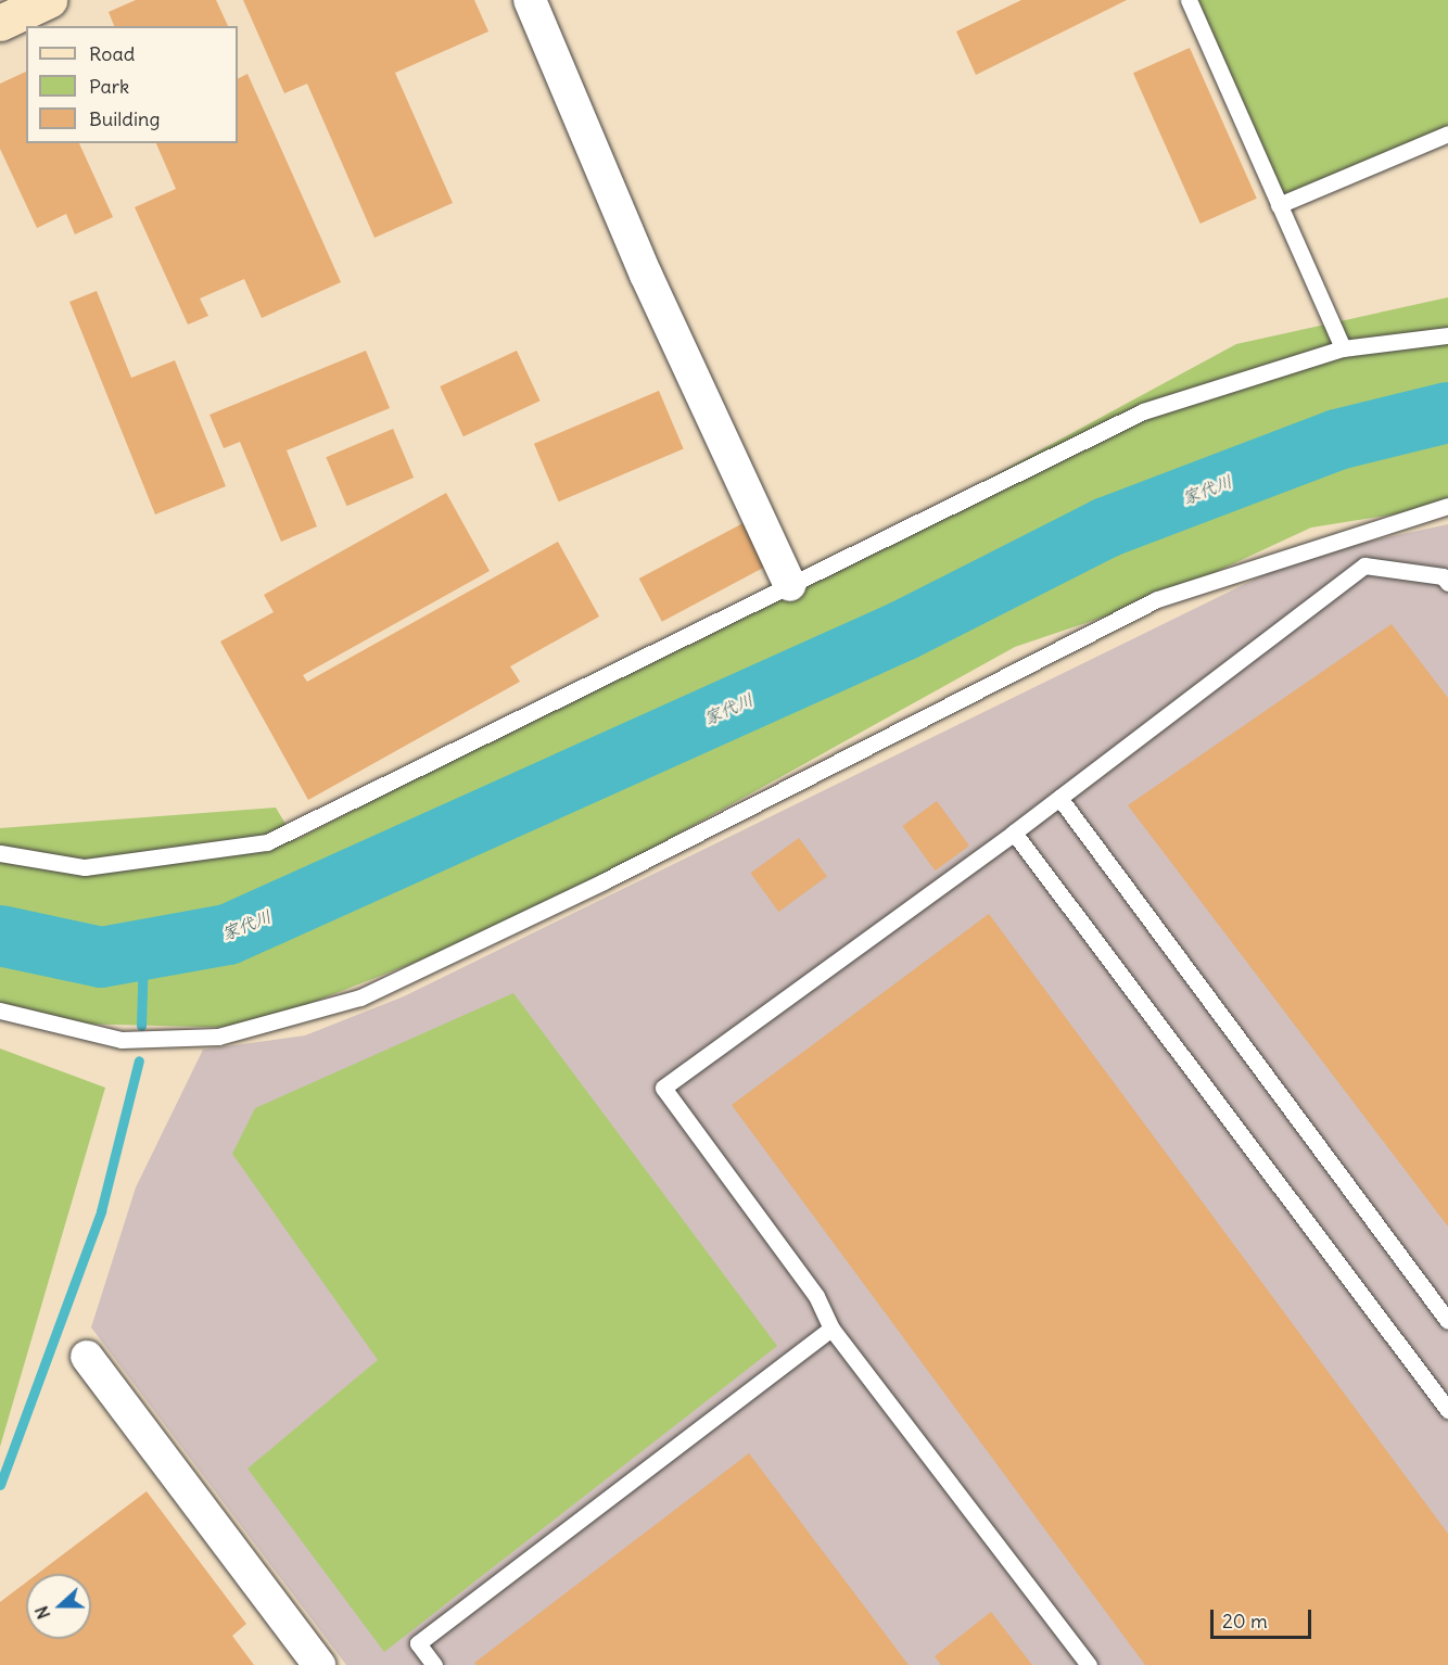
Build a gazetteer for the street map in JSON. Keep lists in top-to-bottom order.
{
  "water": ["家代川"],
  "legend": ["Road", "Park", "Building"],
  "scale_bar": "20 m",
  "north": "left"
}
